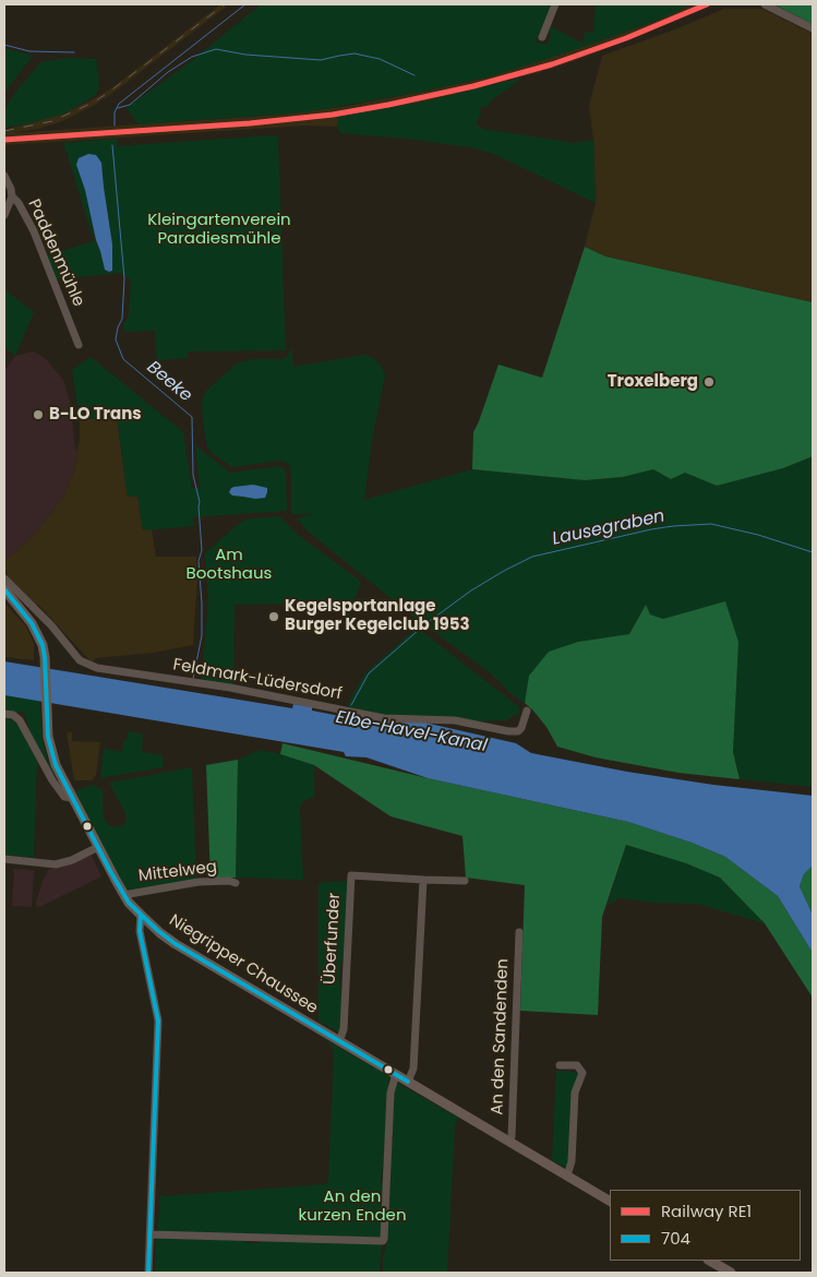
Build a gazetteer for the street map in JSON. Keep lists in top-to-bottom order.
{
  "streets": {
    "main road": ["Niegripper Chaussee"],
    "street": [
      "Paddenmühle",
      "Feldmark-Lüdersdorf",
      "Mittelweg",
      "Überfunder",
      "An den Sandenden"
    ]
  },
  "crossings": [
    ["Mittelweg", "Niegripper Chaussee"],
    ["Überfunder", "Niegripper Chaussee"],
    ["Niegripper Chaussee", "An den Sandenden"]
  ],
  "water": ["Beeke", "Lausegraben", "Elbe-Havel-Kanal"],
  "parks": ["Kleingartenverein Paradiesmühle", "Am Bootshaus", "An den kurzen Enden"],
  "places": ["Troxelberg", "B-LO Trans", "Kegelsportanlage Burger Kegelclub 1953"],
  "lines": ["rail line RE1", "transit line 704"],
  "legend": ["Railway RE1", "704"]
}
